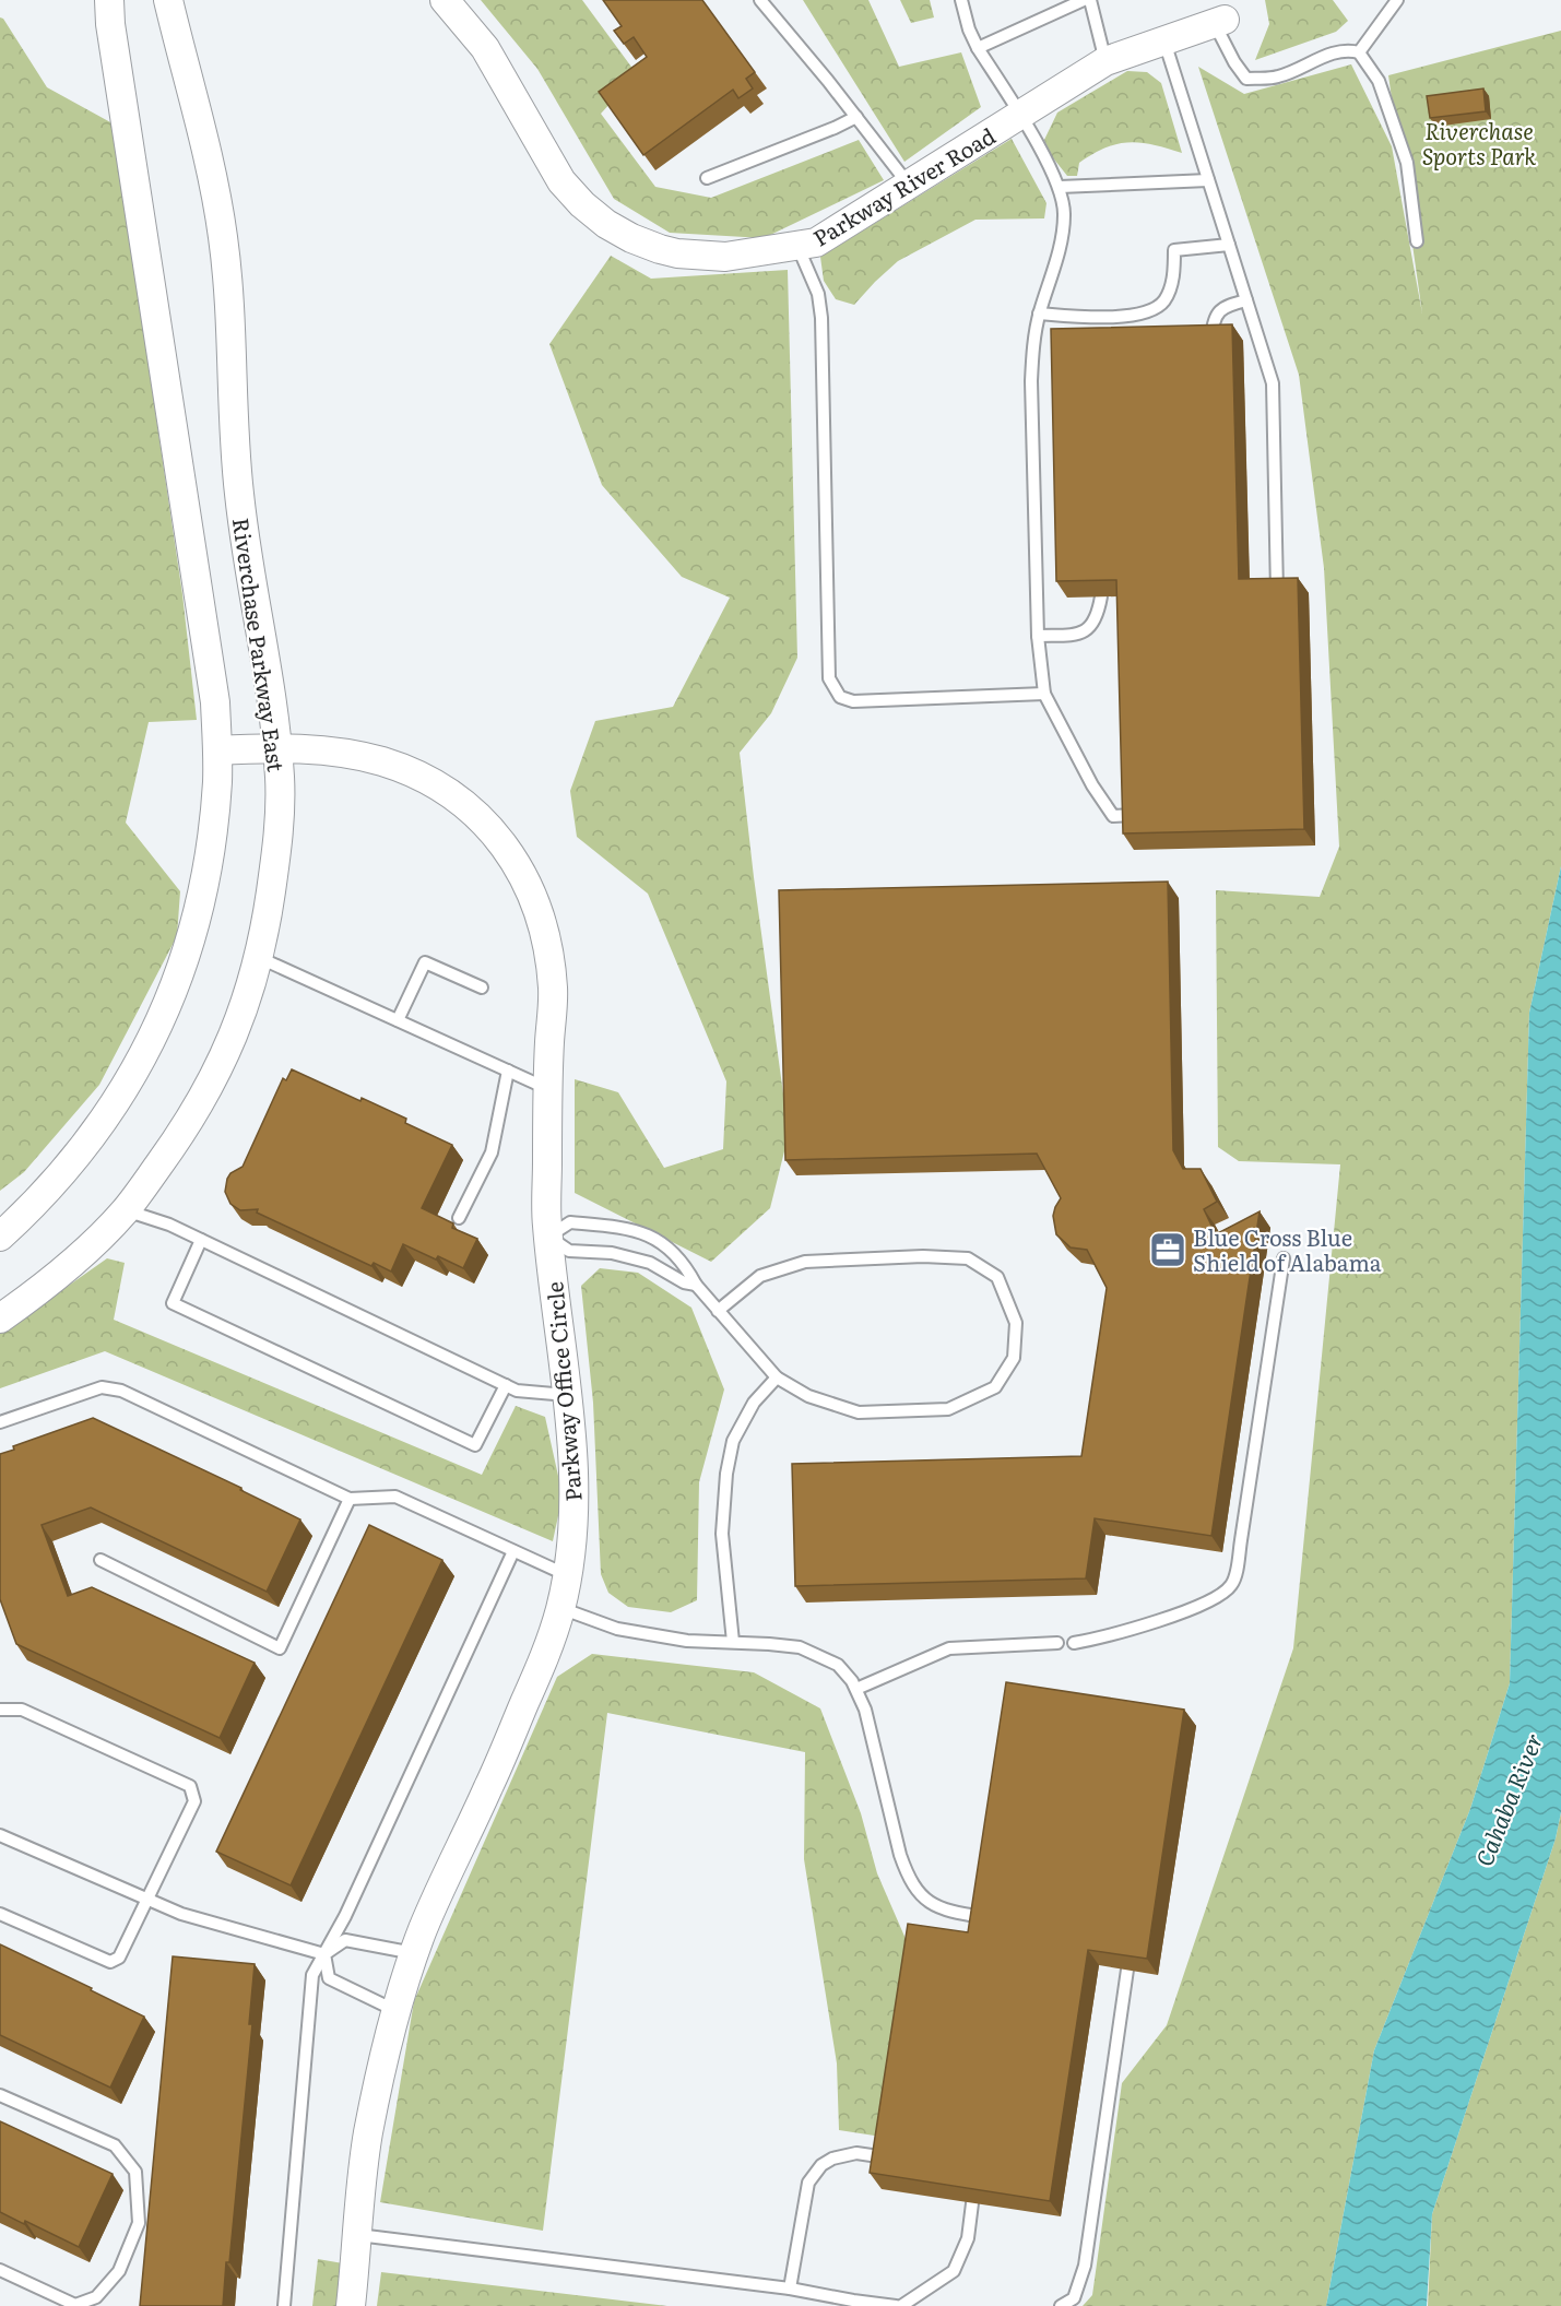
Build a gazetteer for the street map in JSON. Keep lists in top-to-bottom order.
{
  "streets": {
    "street": ["Parkway River Road", "Riverchase Parkway East", "Parkway Office Circle"]
  },
  "crossings": [
    ["Riverchase Parkway East", "Parkway Office Circle"]
  ],
  "water": ["Cahaba River"],
  "parks": ["Riverchase Sports Park"],
  "places": {
    "office": ["Blue Cross Blue Shield of Alabama"]
  }
}
